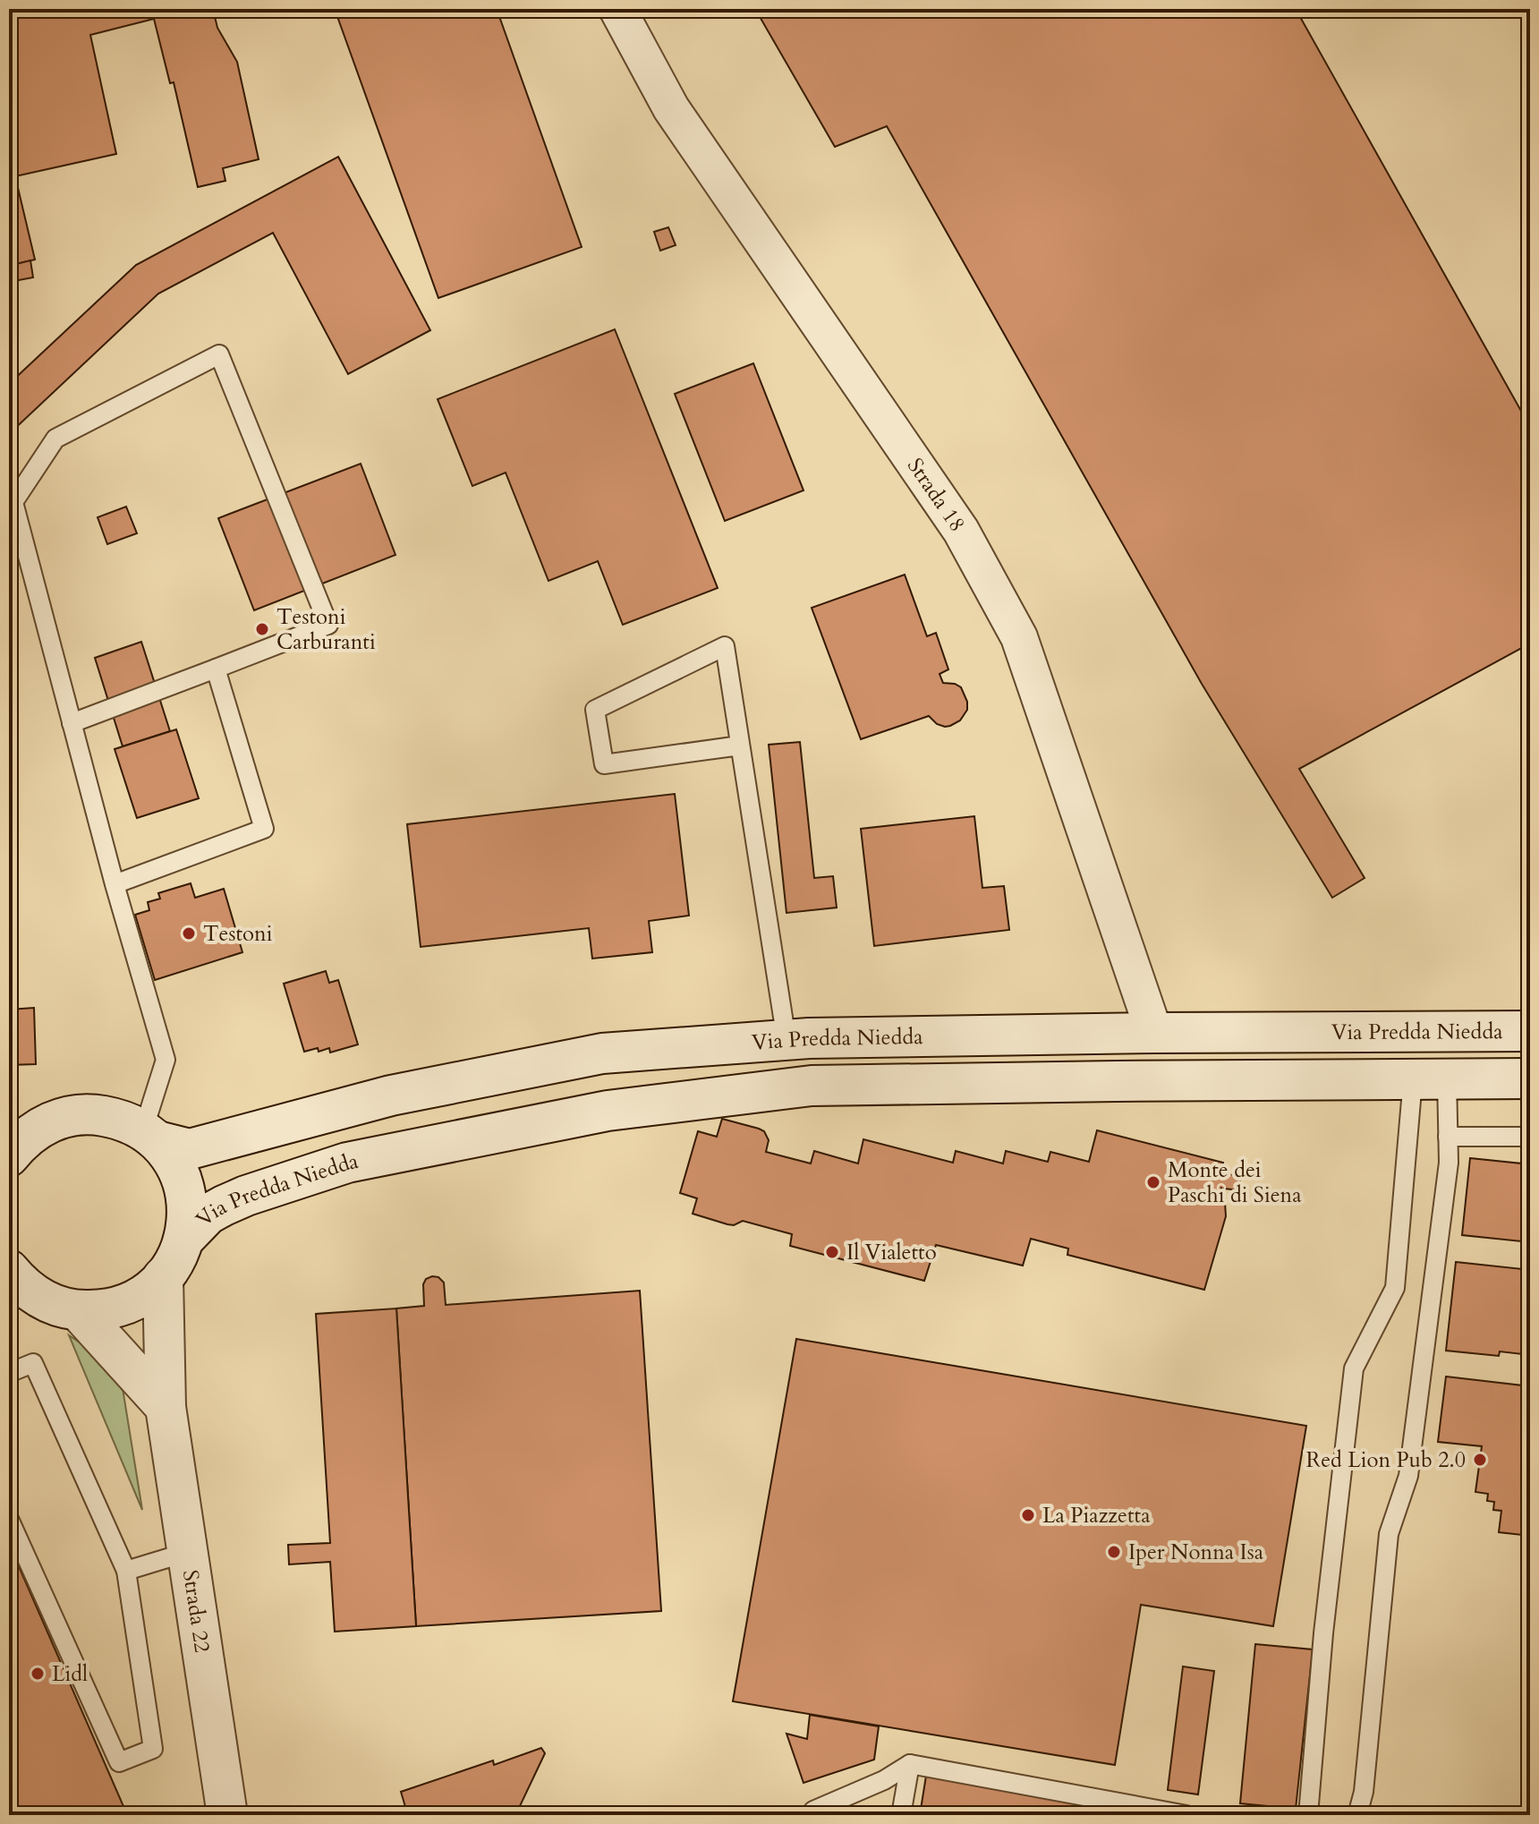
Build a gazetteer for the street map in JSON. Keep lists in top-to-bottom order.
{
  "streets": {
    "main road": ["Via Predda Niedda", "Strada 22"],
    "street": ["Strada 18"]
  },
  "crossings": [
    ["Strada 18", "Via Predda Niedda"]
  ],
  "places": [
    "Testoni Carburanti",
    "Testoni",
    "Monte dei Paschi di Siena",
    "Il Vialetto",
    "Red Lion Pub 2.0",
    "La Piazzetta",
    "Iper Nonna Isa",
    "Lidl"
  ]
}
